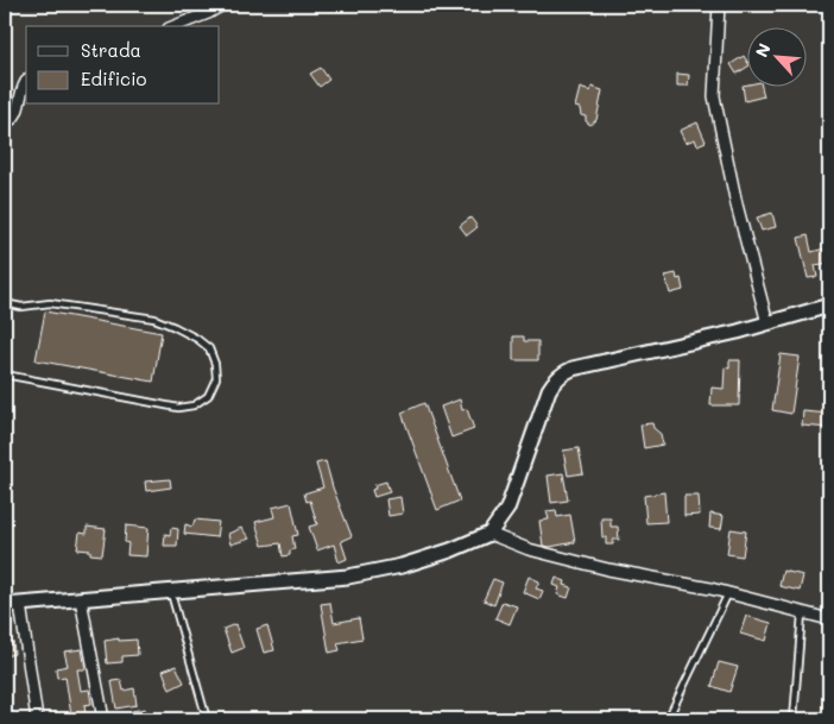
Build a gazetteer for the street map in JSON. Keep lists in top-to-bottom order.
{
  "legend": ["Strada", "Edificio"],
  "north": "top left"
}
